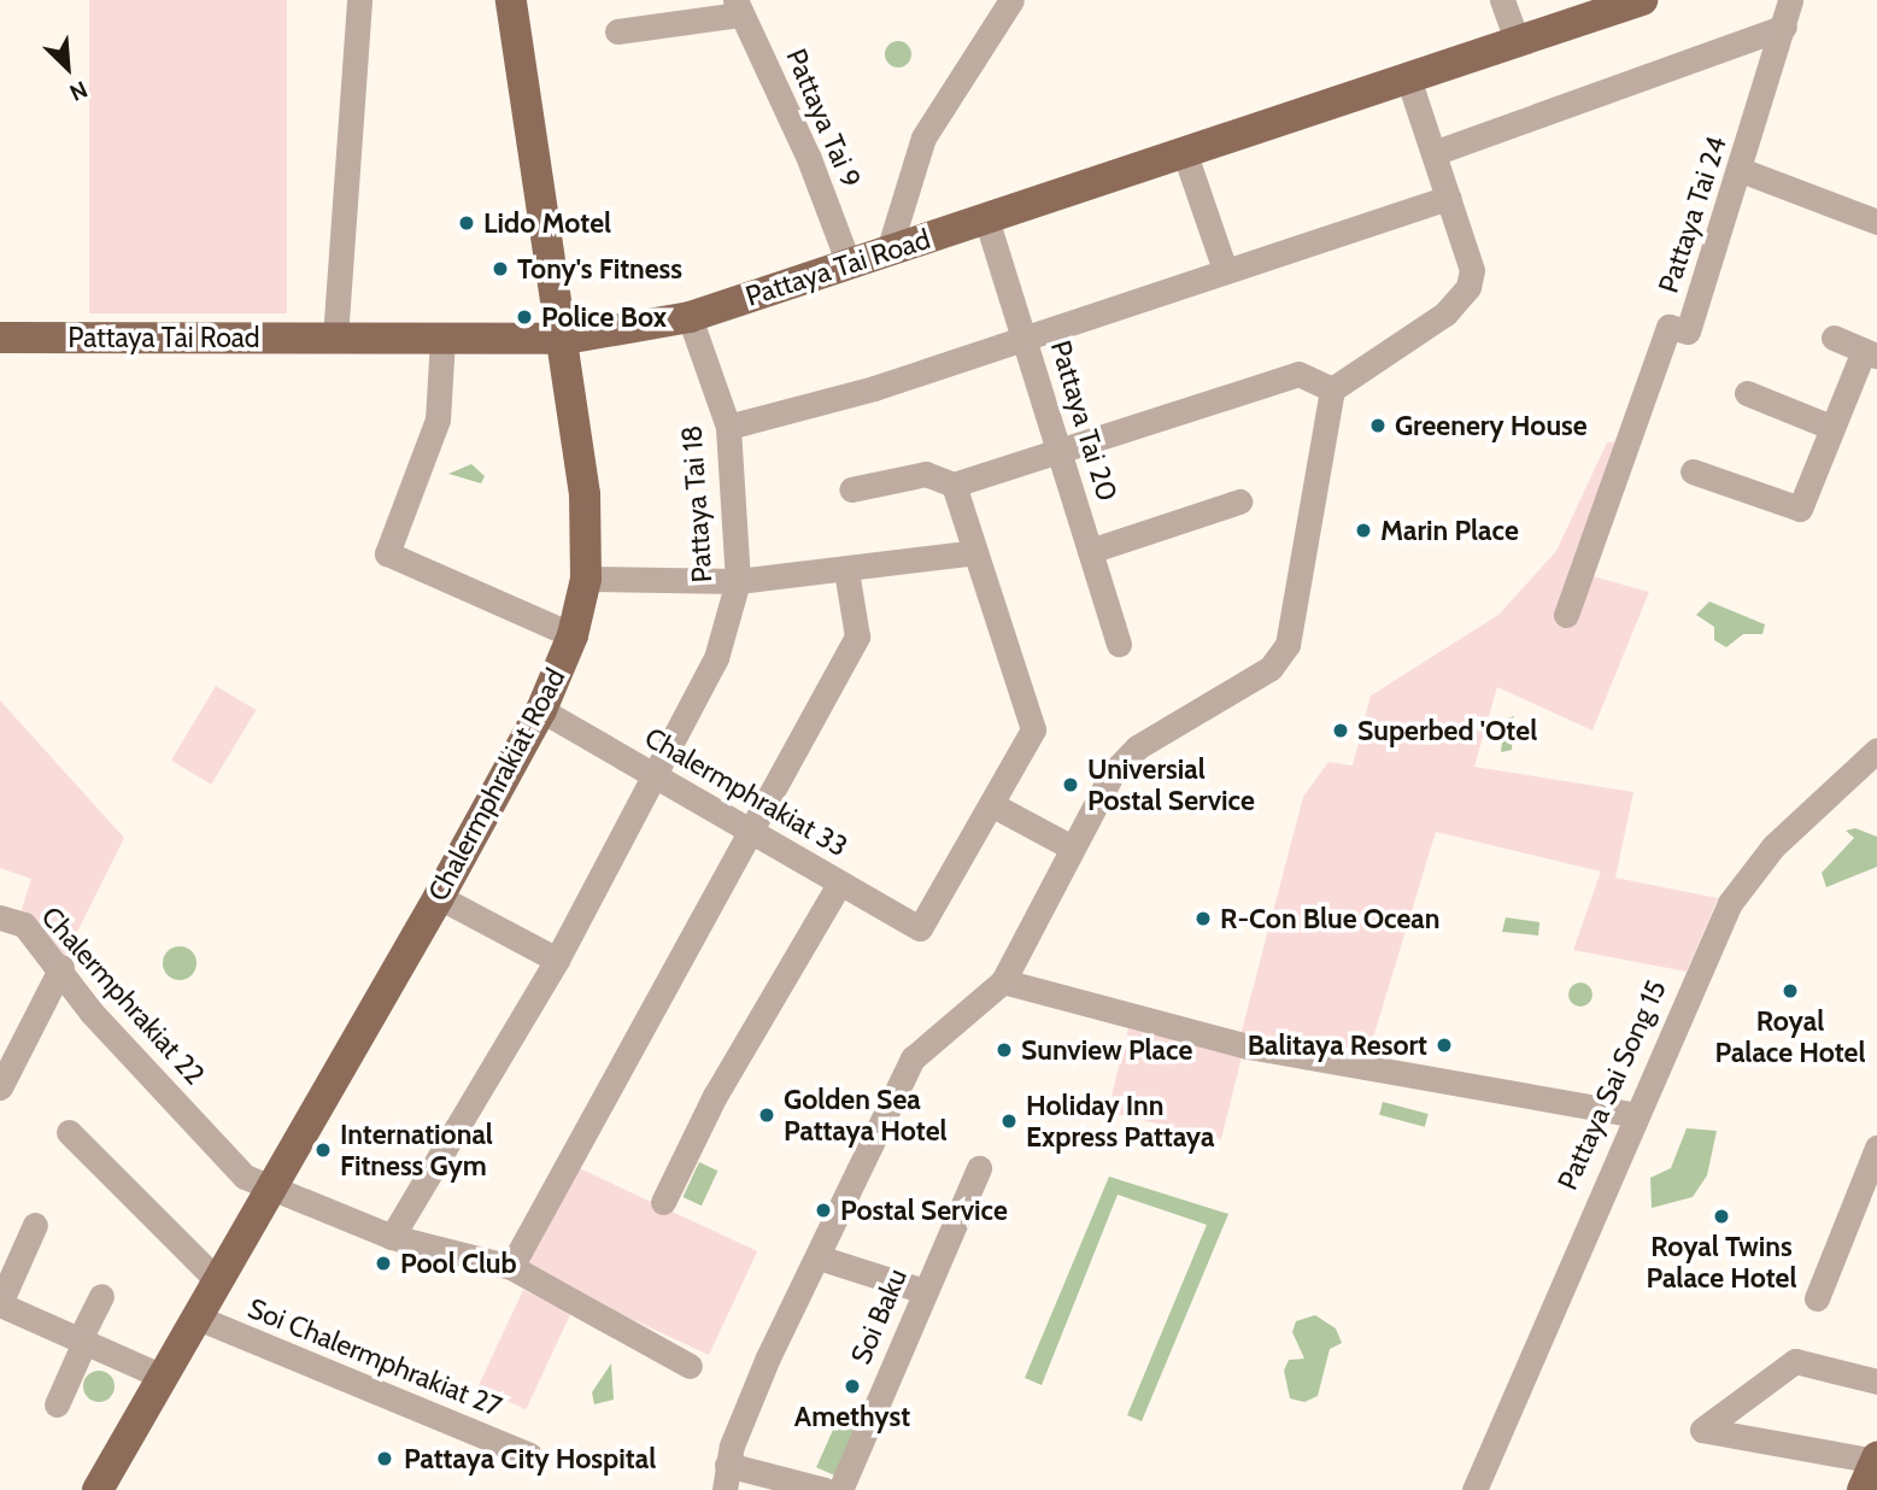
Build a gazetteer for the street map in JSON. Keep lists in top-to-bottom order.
{
  "streets": {
    "main road": ["Pattaya Tai Road", "Chalermphrakiat Road"],
    "street": [
      "Pattaya Tai 9",
      "Pattaya Tai 24",
      "Pattaya Tai 20",
      "Pattaya Tai 18",
      "Chalermphrakiat 33",
      "Chalermphrakiat 22",
      "Pattaya Sai Song 15",
      "Soi Baku",
      "Soi Chalermphrakiat 27"
    ]
  },
  "crossings": [
    ["Pattaya Tai 9", "Pattaya Tai Road"],
    ["Pattaya Tai Road", "Pattaya Tai 20"],
    ["Pattaya Tai Road", "Pattaya Tai 18"],
    ["Pattaya Tai Road", "Chalermphrakiat Road"],
    ["Pattaya Tai 18", "Chalermphrakiat 33"],
    ["Pattaya Tai 18", "Chalermphrakiat 22"],
    ["Chalermphrakiat Road", "Chalermphrakiat 33"],
    ["Chalermphrakiat Road", "Chalermphrakiat 22"],
    ["Chalermphrakiat Road", "Soi Chalermphrakiat 27"]
  ],
  "places": [
    "Lido Motel",
    "Tony's Fitness",
    "Police Box",
    "Greenery House",
    "Marin Place",
    "Superbed 'Otel",
    "Universial Postal Service",
    "R-Con Blue Ocean",
    "Royal Palace Hotel",
    "Balitaya Resort",
    "Sunview Place",
    "Golden Sea Pattaya Hotel",
    "Holiday Inn Express Pattaya",
    "International Fitness Gym",
    "Postal Service",
    "Royal Twins Palace Hotel",
    "Pool Club",
    "Amethyst",
    "Pattaya City Hospital"
  ],
  "north": "bottom right"
}
